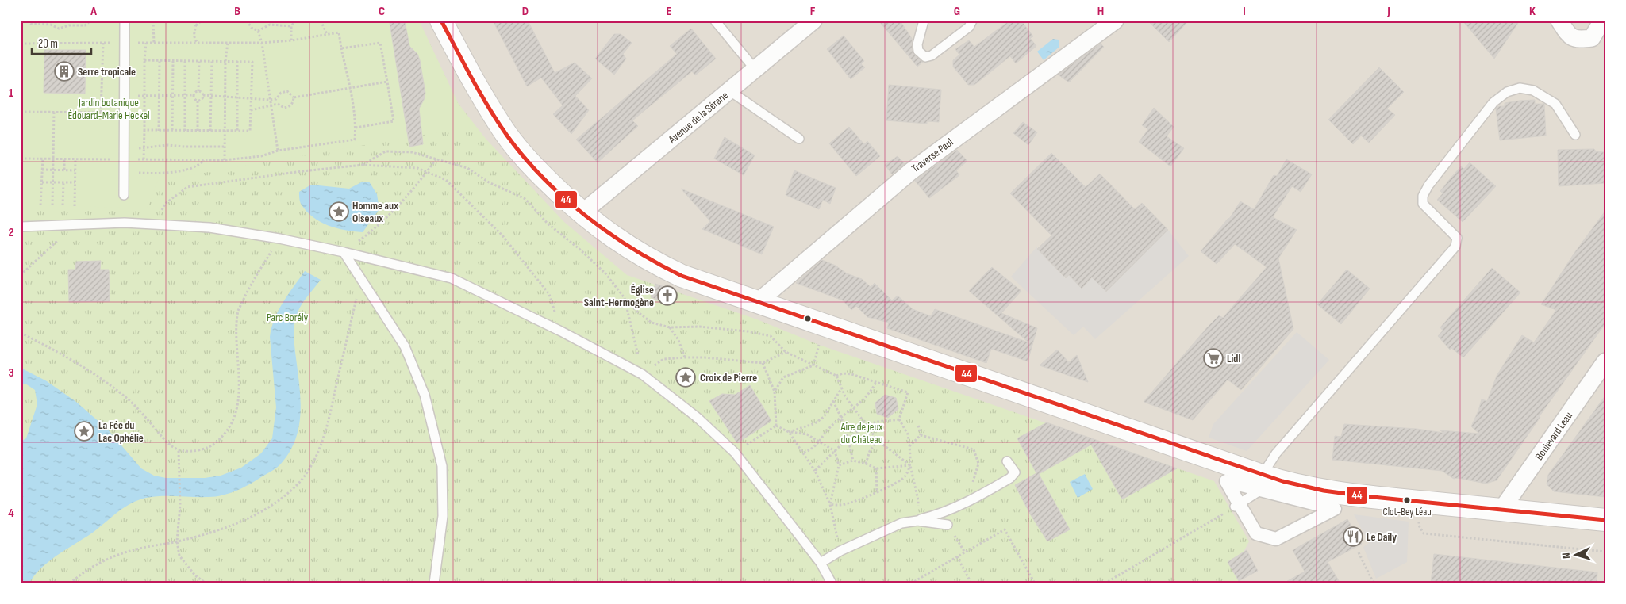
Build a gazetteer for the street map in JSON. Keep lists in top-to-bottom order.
{
  "streets": {
    "street": ["Avenue de la Sérane", "Traverse Paul", "Boulevard Leau"]
  },
  "parks": ["Jardin botanique Édouard-Marie Heckel", "Parc Borély", "Aire de jeux du Château"],
  "places": {
    "building": ["Serre tropicale"],
    "place": ["Homme aux Oiseaux", "Croix de Pierre", "La Fée du Lac Ophélie"],
    "church": ["Église Saint-Hermogène"],
    "supermarket": ["Lidl"],
    "other": ["Clot-Bey Léau"],
    "restaurant": ["Le Daily"]
  },
  "lines": ["transit line 44"],
  "scale_bar": "20 m",
  "north": "left",
  "grid": {
    "columns": [
      "A",
      "B",
      "C",
      "D",
      "E",
      "F",
      "G",
      "H",
      "I",
      "J",
      "K"
    ],
    "rows": [
      "1",
      "2",
      "3",
      "4"
    ]
  }
}
